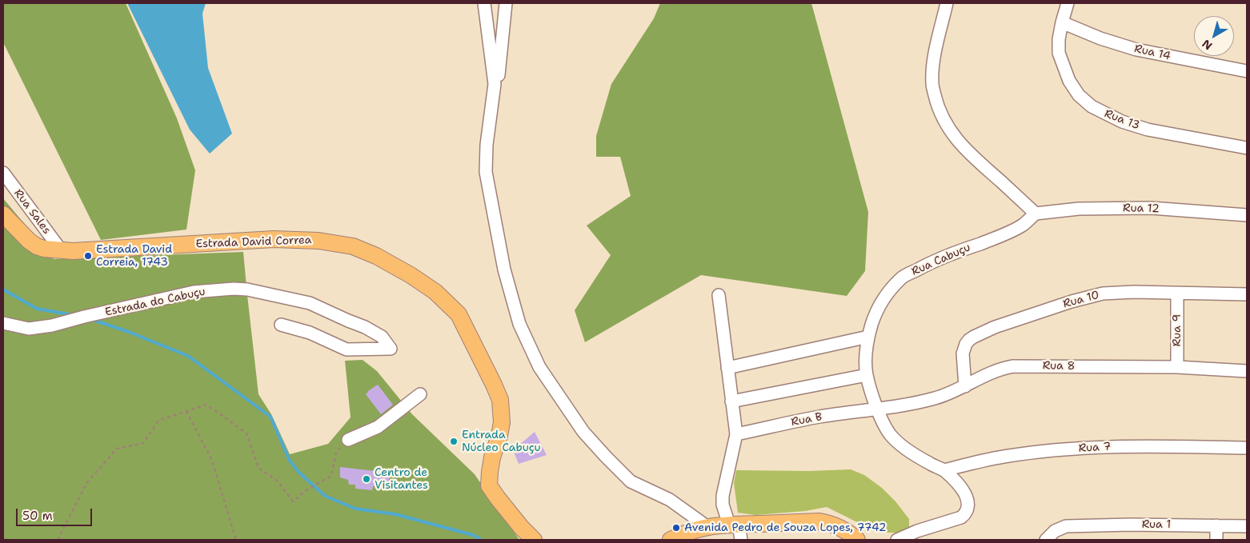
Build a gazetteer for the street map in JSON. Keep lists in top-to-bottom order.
{
  "streets": {
    "main road": ["Estrada David Correa"],
    "street": [
      "Rua 14",
      "Rua 13",
      "Rua 12",
      "Rua Sales",
      "Rua Cabuçu",
      "Rua 10",
      "Estrada do Cabuçu",
      "Rua 9",
      "Rua 8",
      "Rua B",
      "Rua 7",
      "Rua 1"
    ]
  },
  "crossings": [
    ["Rua 14", "Rua 13"],
    ["Rua 12", "Rua Cabuçu"],
    ["Rua Sales", "Estrada David Correa"],
    ["Rua Cabuçu", "Rua 8"],
    ["Rua Cabuçu", "Rua B"],
    ["Rua Cabuçu", "Rua 7"],
    ["Rua 10", "Rua 9"],
    ["Rua 10", "Rua 8"],
    ["Rua 9", "Rua 8"],
    ["Rua 8", "Rua B"]
  ],
  "places": [
    "Estrada David Correia, 1743",
    "Entrada Núcleo Cabuçu",
    "Centro de Visitantes",
    "Avenida Pedro de Souza Lopes, 7742"
  ],
  "scale_bar": "50 m",
  "north": "bottom left"
}
